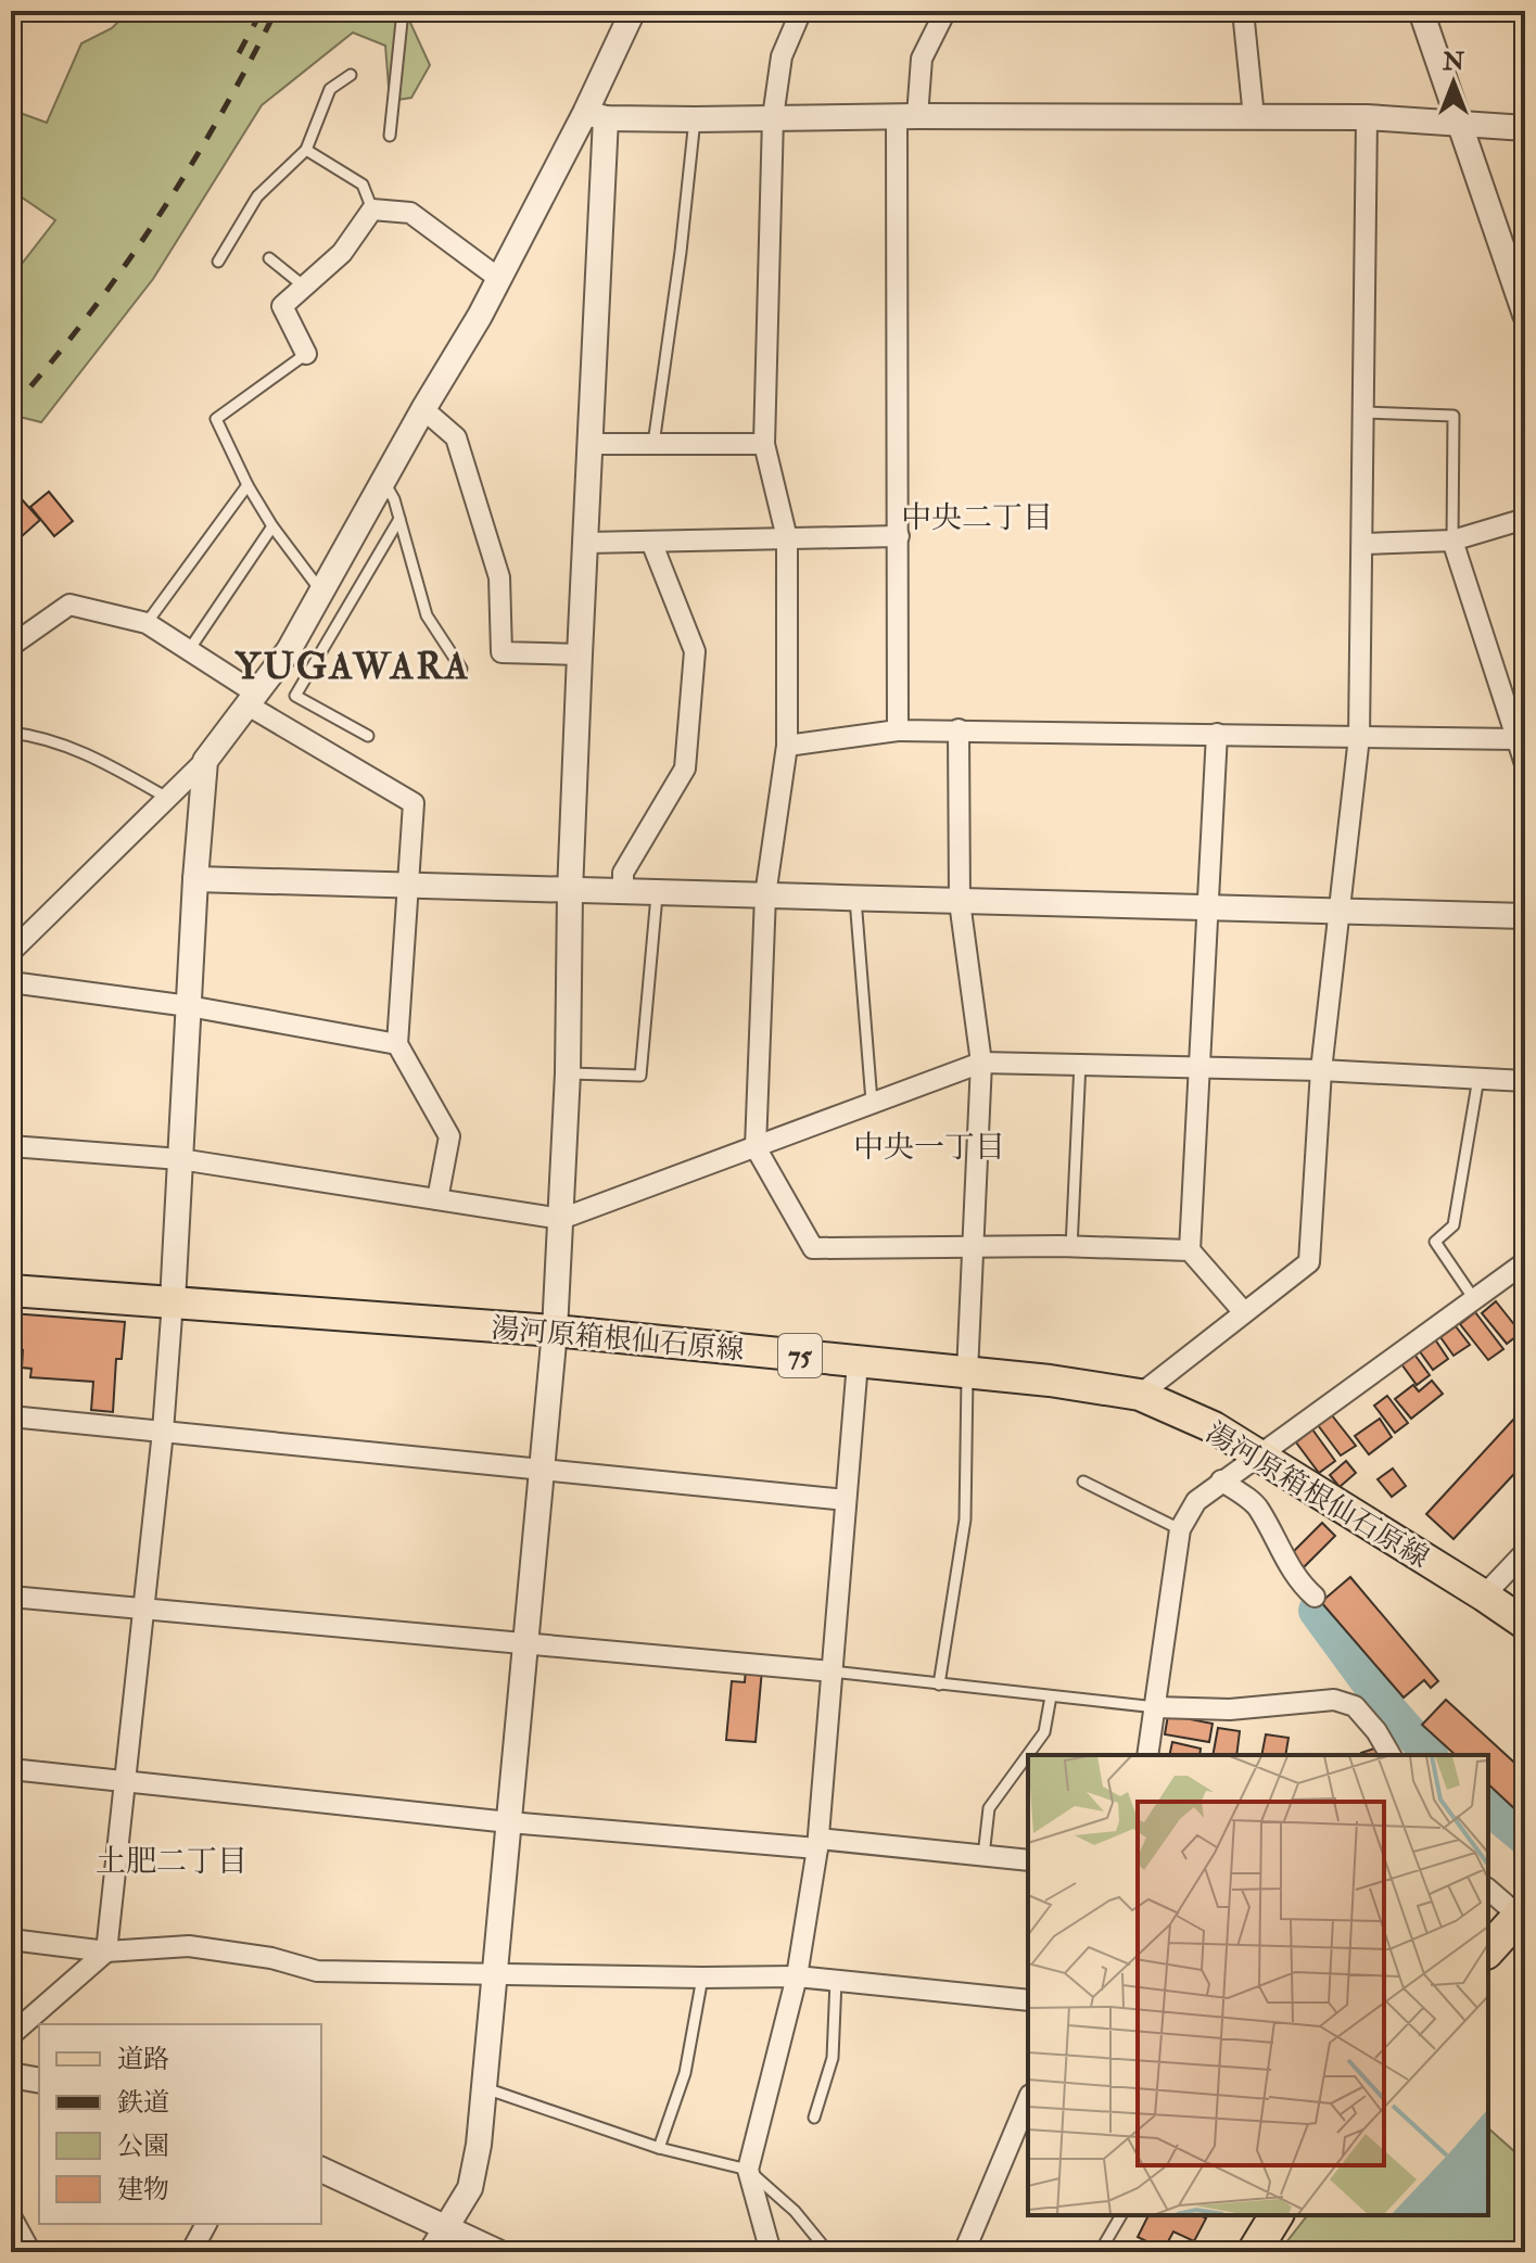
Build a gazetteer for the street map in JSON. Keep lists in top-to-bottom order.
{
  "streets": {
    "main road": ["湯河原箱根仙石原線", "75"]
  },
  "districts": [
    "中央二丁目",
    "YUGAWARA",
    "中央一丁目",
    "土肥二丁目"
  ],
  "legend": [
    "道路",
    "鉄道",
    "公園",
    "建物"
  ],
  "north": "top"
}
